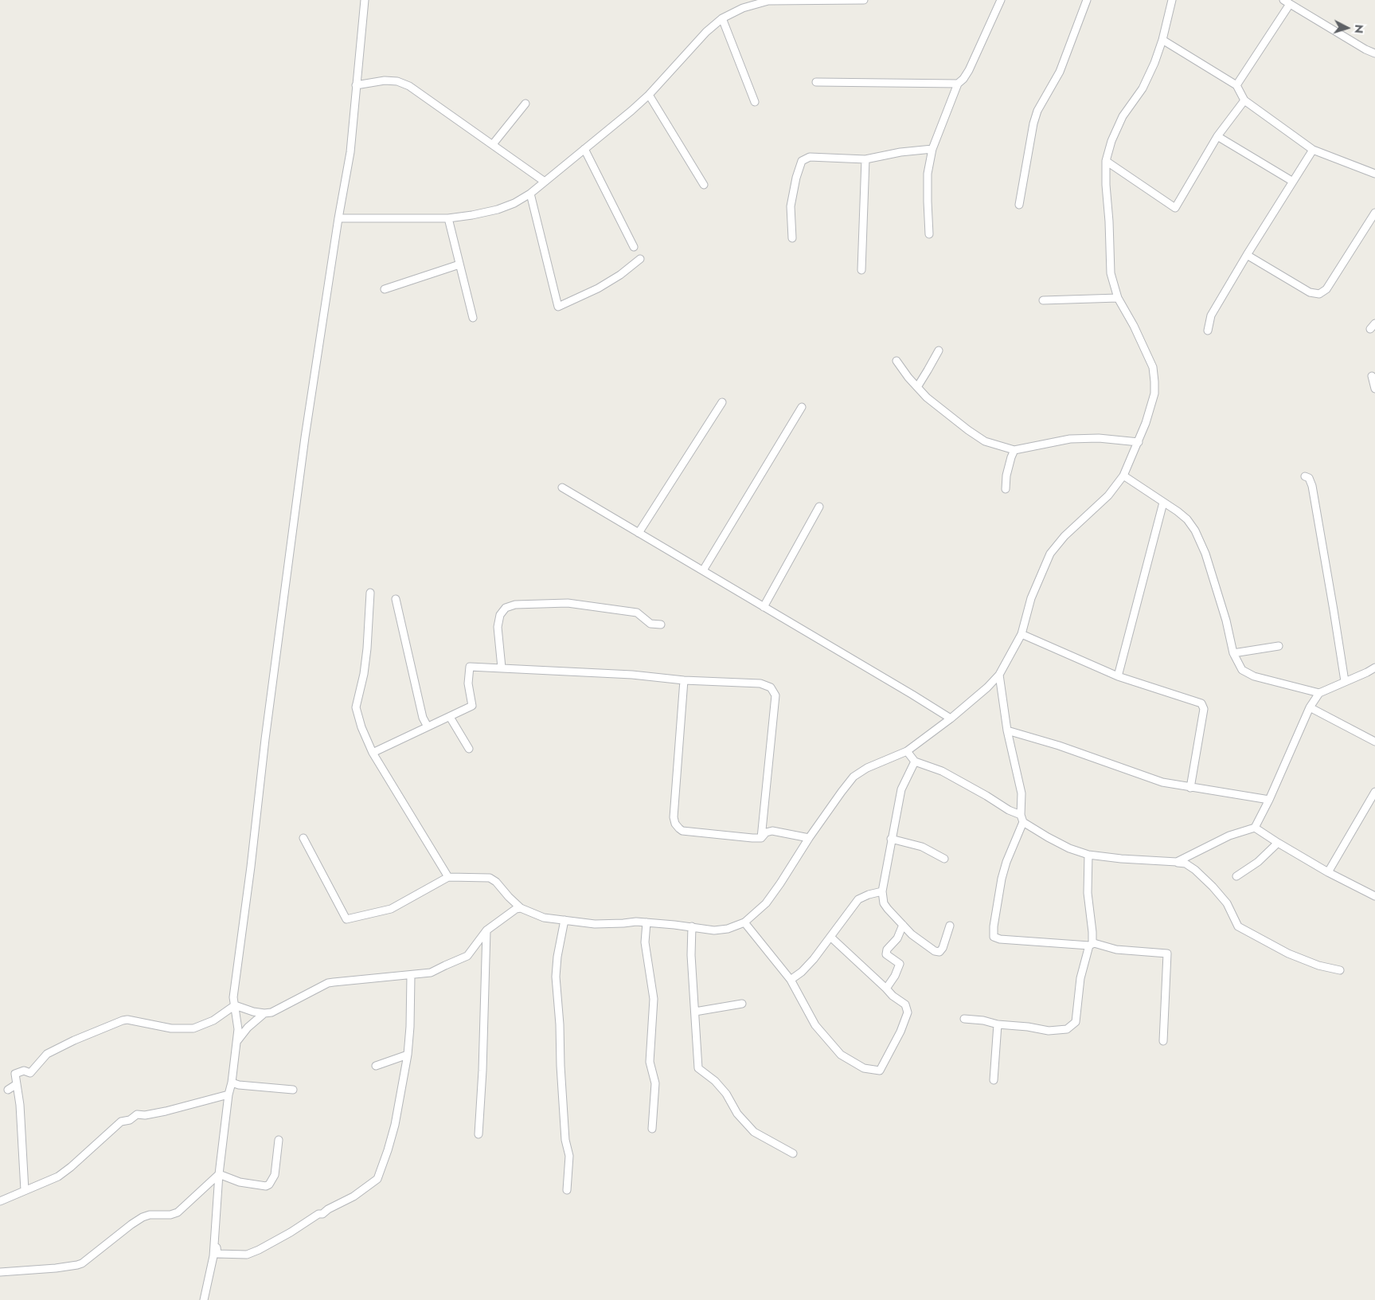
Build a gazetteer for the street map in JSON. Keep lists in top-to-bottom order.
{
  "north": "right"
}
